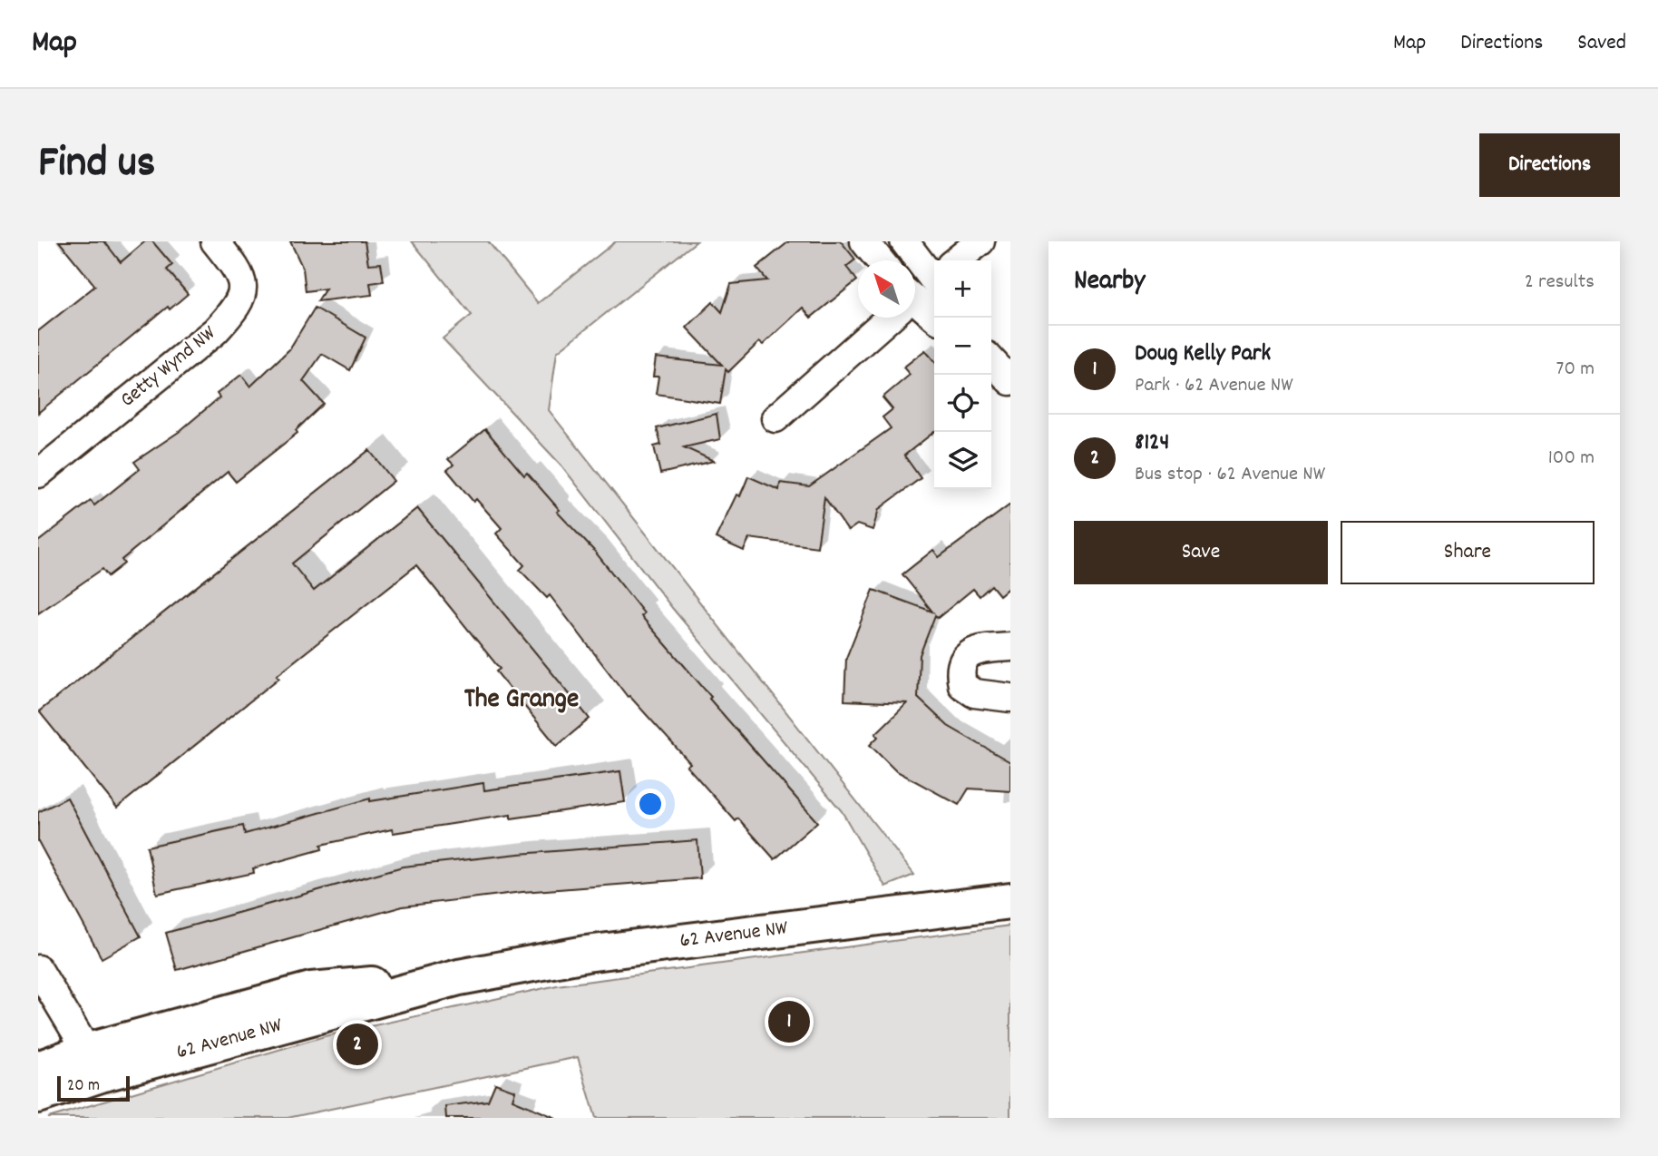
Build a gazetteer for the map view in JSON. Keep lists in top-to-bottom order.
{
  "streets": {
    "main road": ["62 Avenue NW"],
    "street": ["Getty Wynd NW"]
  },
  "districts": ["The Grange"],
  "scale_bar": "20 m",
  "north": "top left",
  "page": {
    "header": "Map",
    "nav": ["Map", "Directions", "Saved"],
    "title": "Find us",
    "buttons": [
      "Directions",
      ["Save", "Share"]
    ],
    "heading": ["Nearby", "2 results"],
    "map_buttons": ["+", "−"],
    "list": [
      {
        "mark": "1",
        "name": "Doug Kelly Park",
        "note": "Park · 62 Avenue NW",
        "value": "70 m"
      },
      {
        "mark": "2",
        "name": "8124",
        "note": "Bus stop · 62 Avenue NW",
        "value": "100 m"
      }
    ],
    "pins": ["1", "2"],
    "scale": "20 m"
  }
}
